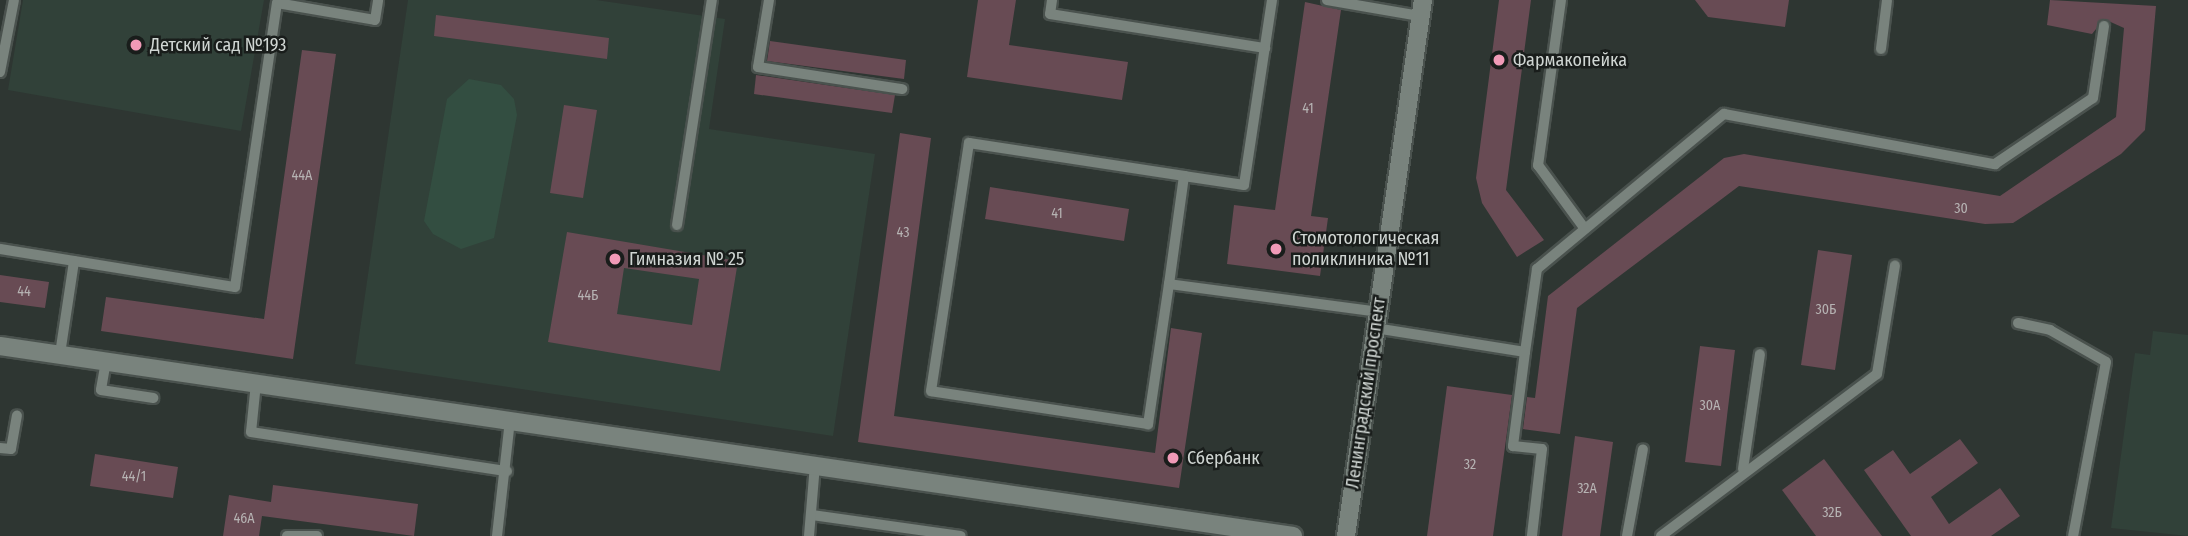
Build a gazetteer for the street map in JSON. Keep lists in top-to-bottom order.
{
  "streets": {
    "street": ["Ленинградский проспект"]
  },
  "places": [
    "Детский сад №193",
    "Фармакопейка",
    "Стомотологическая поликлиника №11",
    "Гимназия № 25",
    "Сбербанк"
  ],
  "house_numbers": [
    "41",
    "44А",
    "30",
    "41",
    "43",
    "44",
    "44Б",
    "30Б",
    "30А",
    "32",
    "44/1",
    "32А",
    "32Б",
    "46А"
  ]
}
